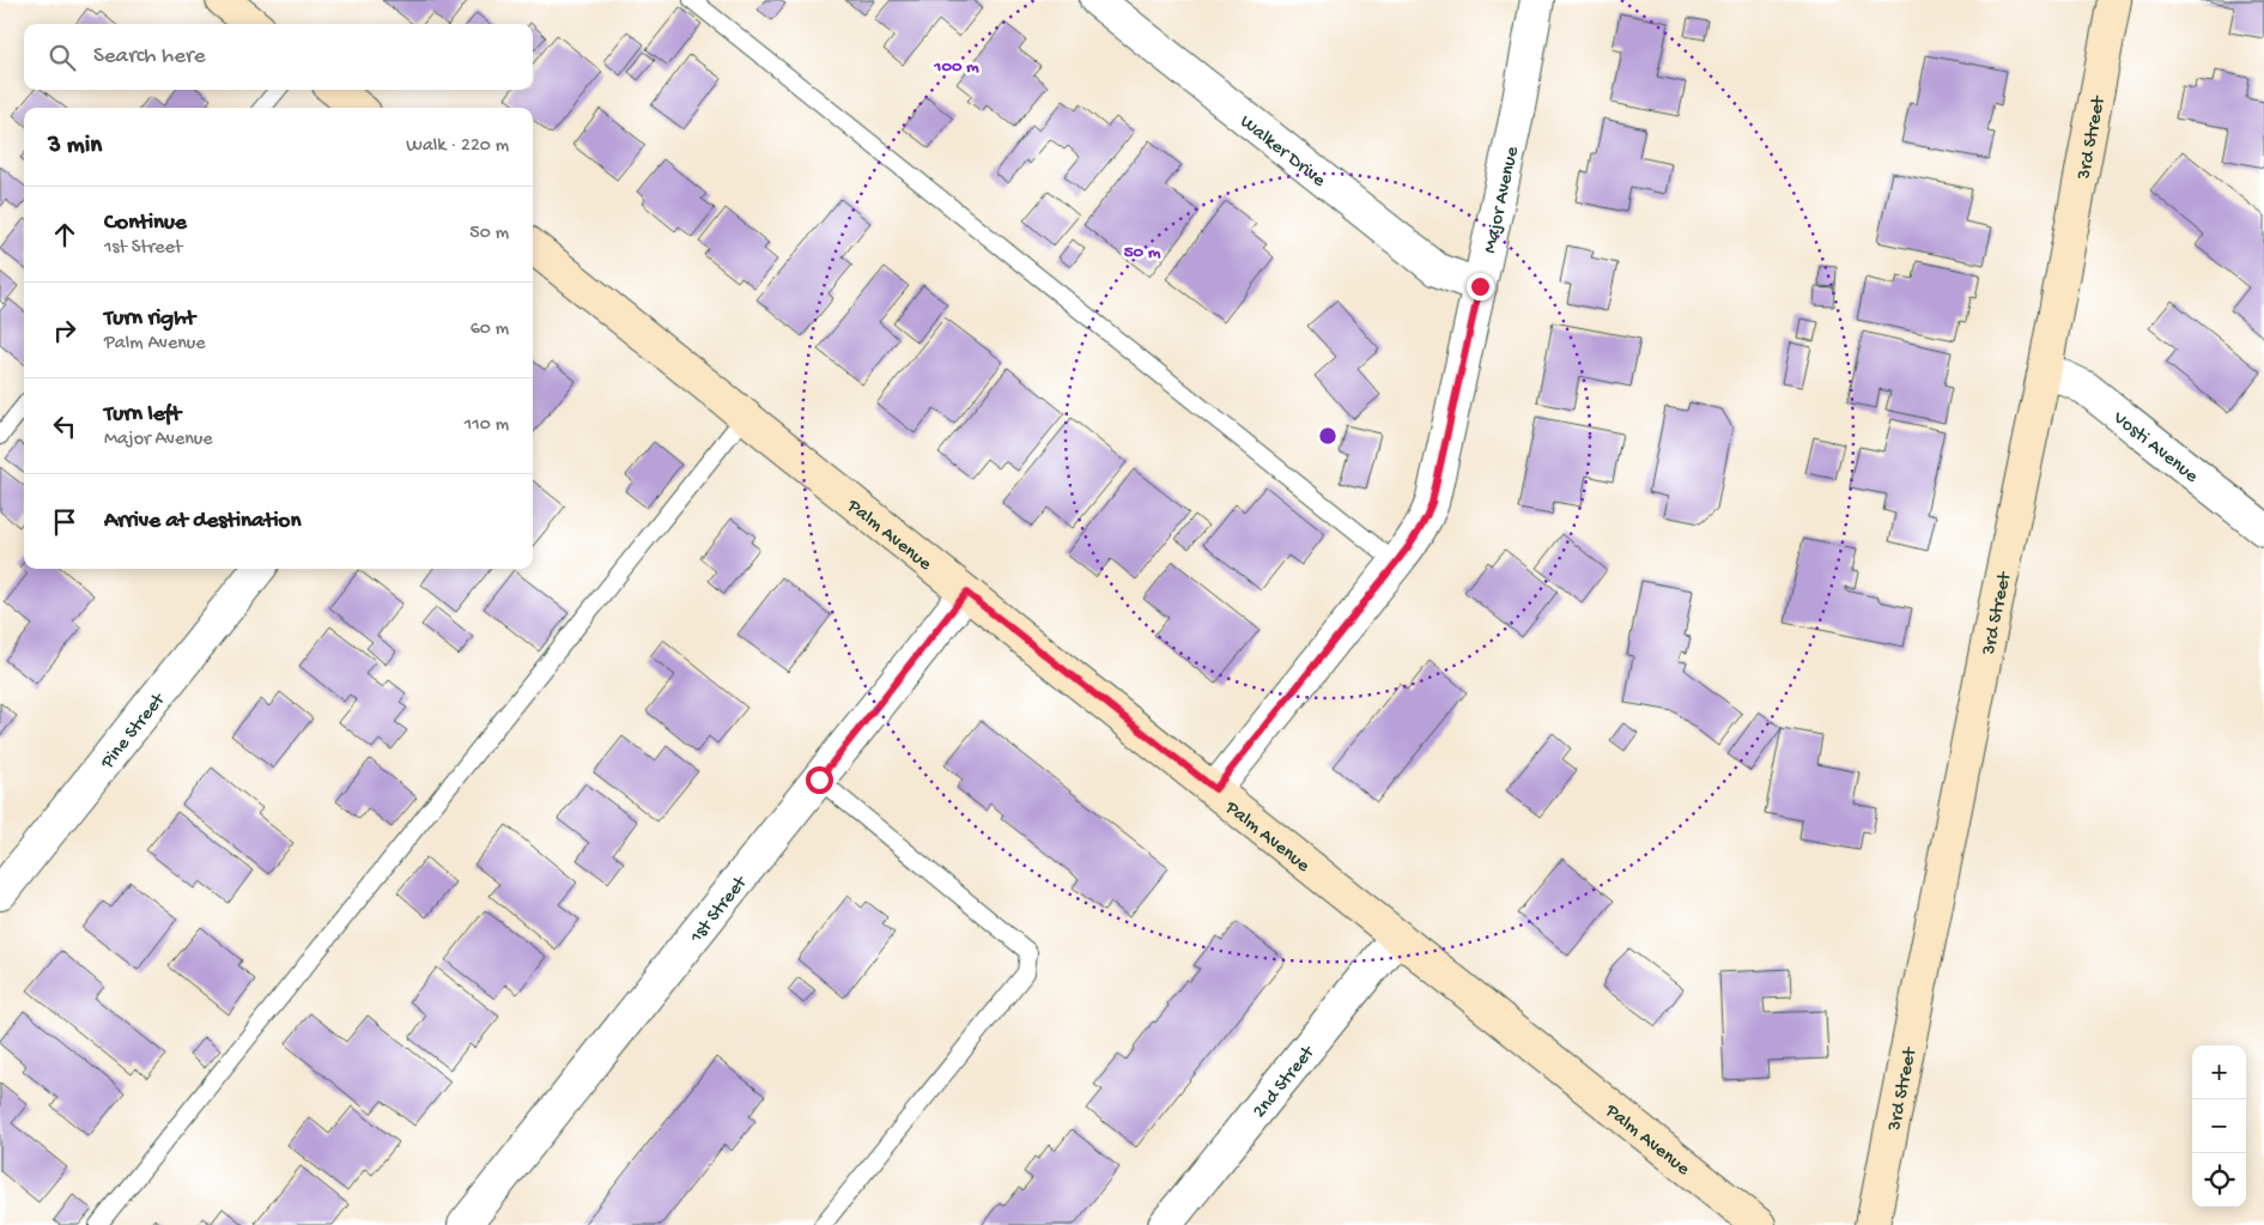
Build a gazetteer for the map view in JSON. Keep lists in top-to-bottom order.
{
  "streets": {
    "street": [
      "3rd Street",
      "Walker Drive",
      "Major Avenue",
      "Vosti Avenue",
      "Palm Avenue",
      "Pine Street",
      "1st Street",
      "2nd Street"
    ]
  },
  "crossings": [
    ["3rd Street", "Vosti Avenue"],
    ["Walker Drive", "Major Avenue"],
    ["Major Avenue", "Palm Avenue"],
    ["Palm Avenue", "1st Street"],
    ["Palm Avenue", "2nd Street"]
  ],
  "page": {
    "search": "Search here",
    "heading": ["3 min", "Walk · 220 m"],
    "list": [
      ["Continue", "1st Street", "50 m"],
      ["Turn right", "Palm Avenue", "60 m"],
      ["Turn left", "Major Avenue", "110 m"],
      "Arrive at destination"
    ],
    "map_buttons": ["+", "−"]
  },
  "rings": ["100 m", "50 m"]
}
